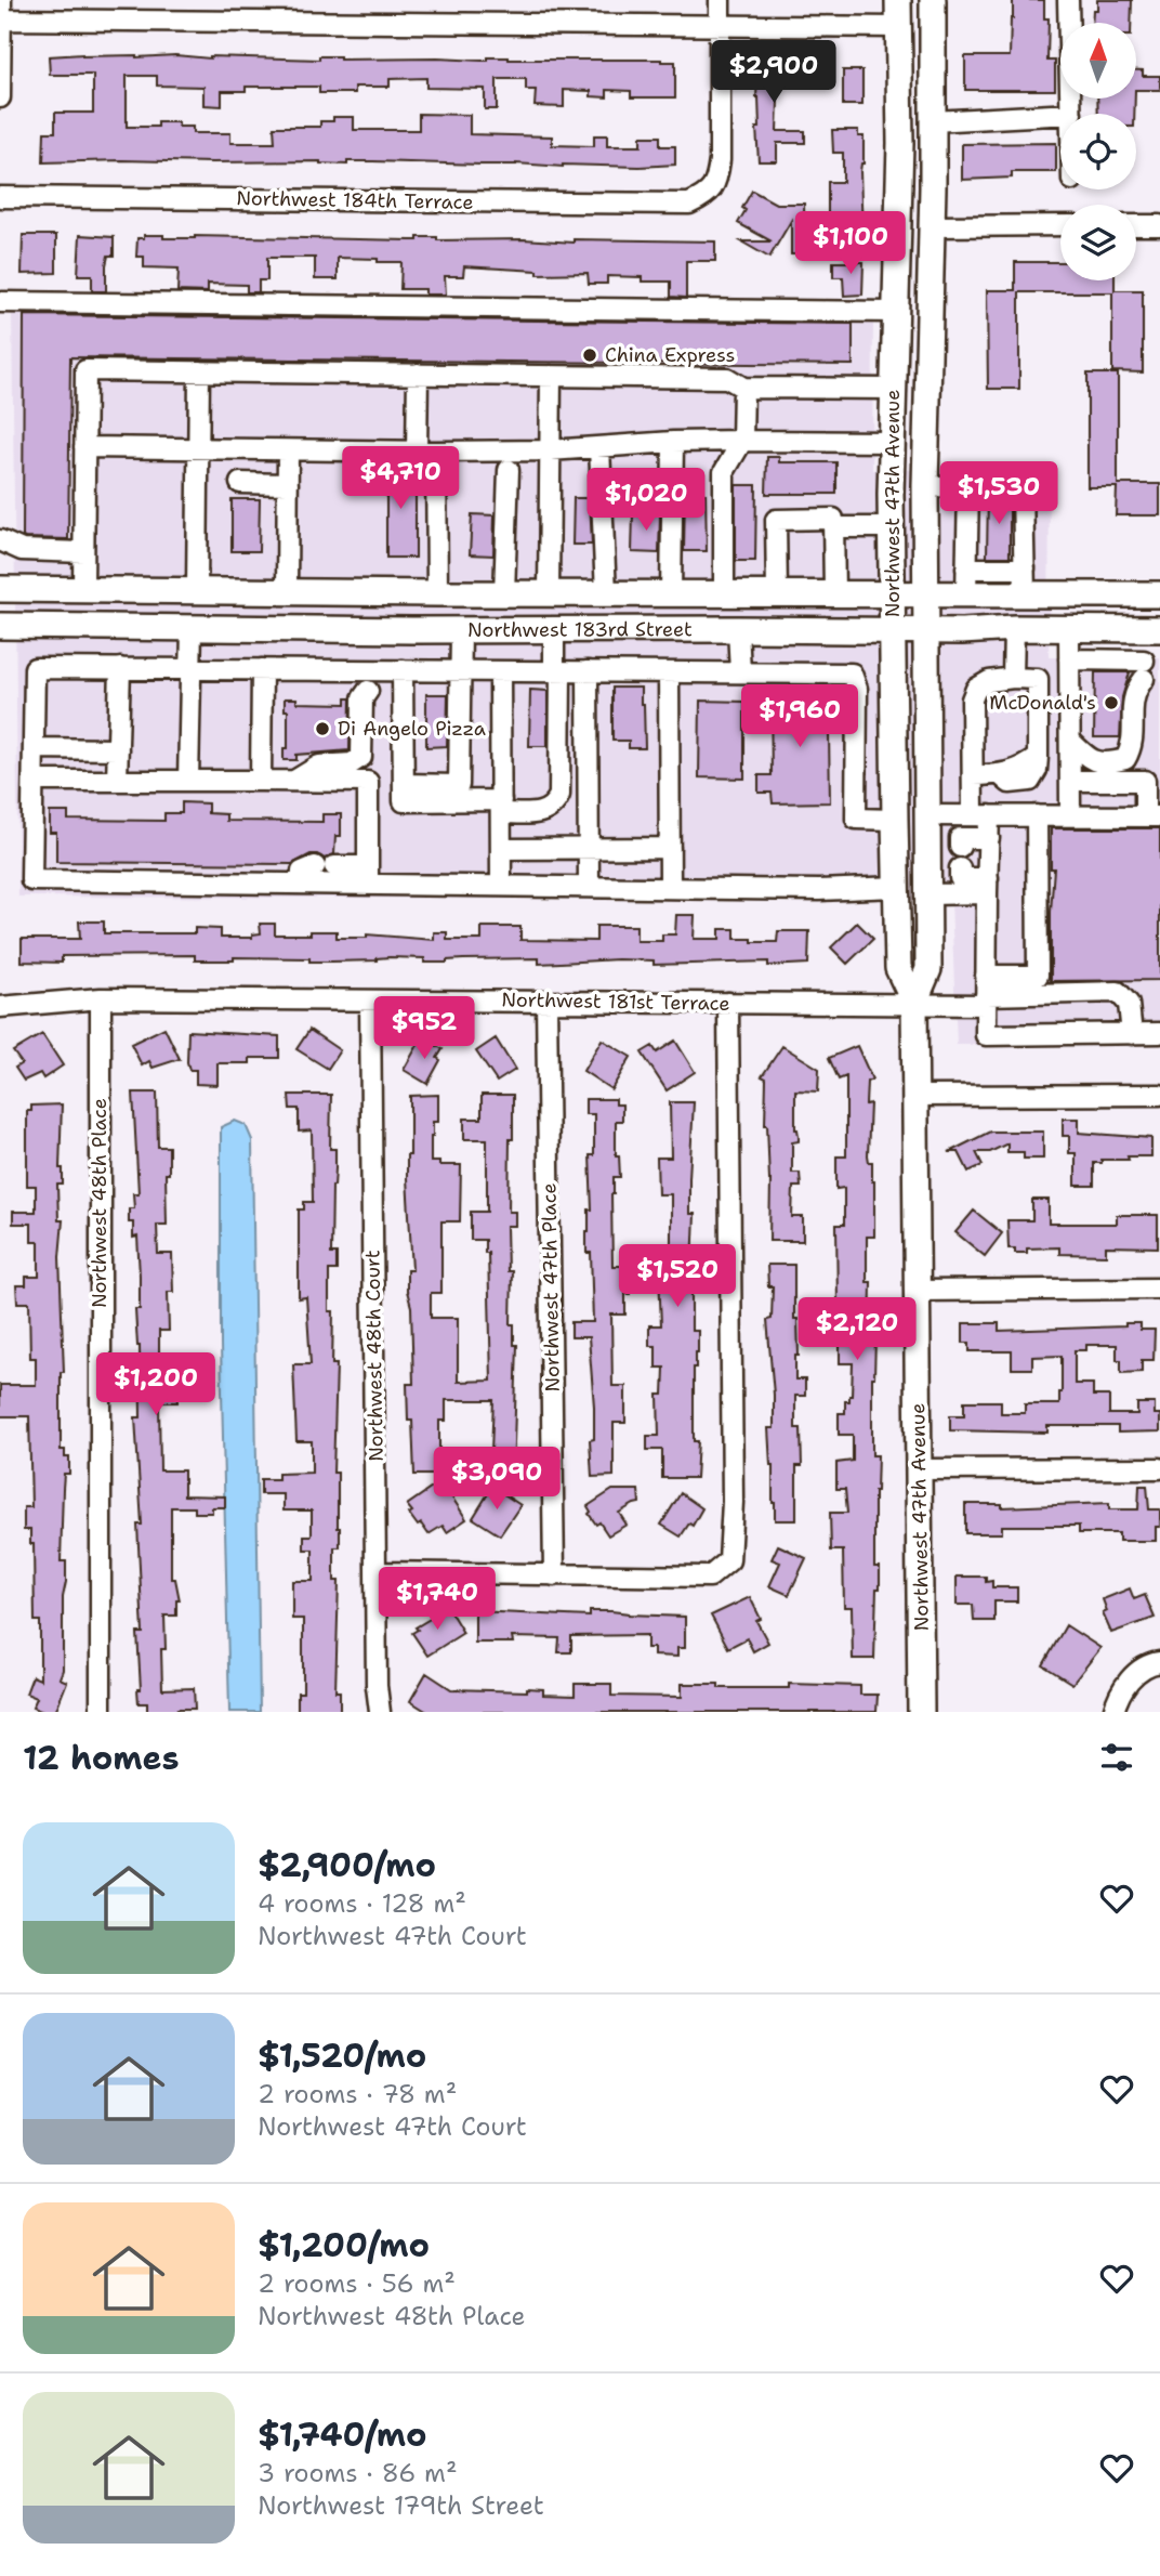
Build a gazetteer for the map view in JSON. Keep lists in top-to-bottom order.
{
  "streets": {
    "main road": ["Northwest 47th Avenue", "Northwest 183rd Street"],
    "street": [
      "Northwest 184th Terrace",
      "Northwest 181st Terrace",
      "Northwest 48th Place",
      "Northwest 47th Place",
      "Northwest 48th Court"
    ]
  },
  "crossings": [
    ["Northwest 47th Avenue", "Northwest 183rd Street"],
    ["Northwest 47th Avenue", "Northwest 181st Terrace"],
    ["Northwest 181st Terrace", "Northwest 48th Place"],
    ["Northwest 181st Terrace", "Northwest 47th Place"],
    ["Northwest 181st Terrace", "Northwest 48th Court"]
  ],
  "places": ["China Express", "McDonald's", "Di Angelo Pizza"],
  "north": "top",
  "page": {
    "price": [
      "$2,900",
      "$1,100",
      "$4,710",
      "$1,530",
      "$1,020",
      "$1,960",
      "$952",
      "$1,520",
      "$2,120",
      "$1,200",
      "$3,090",
      "$1,740"
    ],
    "heading": "12 homes",
    "list": [
      {
        "name": "$2,900/mo",
        "note": "4 rooms · 128 m² · Northwest 47th Court"
      },
      {
        "name": "$1,520/mo",
        "note": "2 rooms · 78 m² · Northwest 47th Court"
      },
      {
        "name": "$1,200/mo",
        "note": "2 rooms · 56 m² · Northwest 48th Place"
      },
      {
        "name": "$1,740/mo",
        "note": "3 rooms · 86 m² · Northwest 179th Street"
      }
    ]
  }
}
